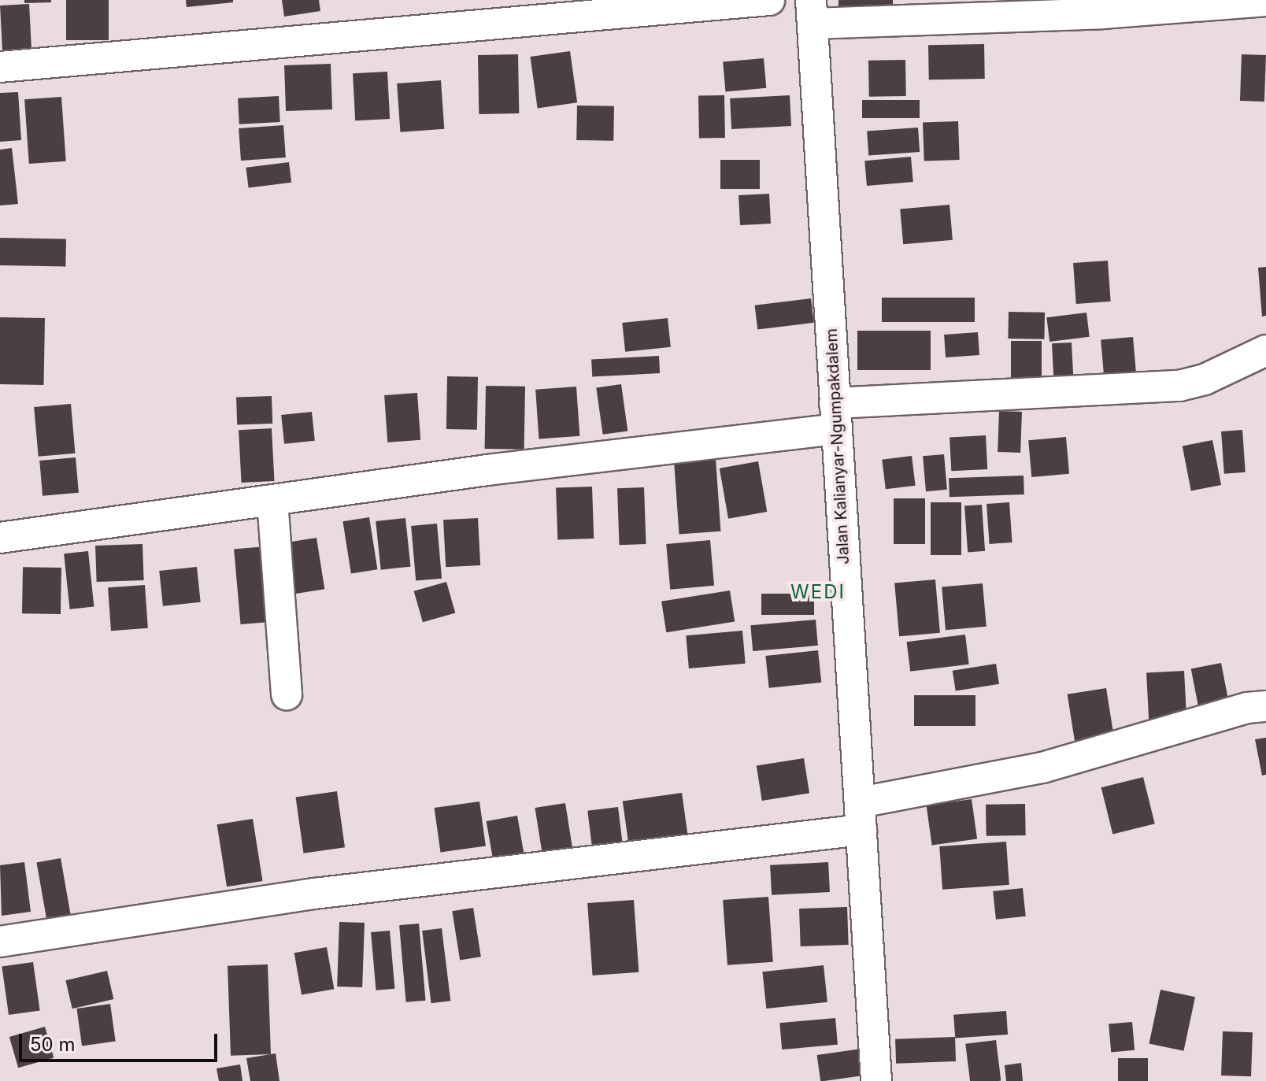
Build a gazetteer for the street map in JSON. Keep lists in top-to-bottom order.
{
  "streets": {
    "street": ["Jalan Kalianyar-Ngumpakdalem"]
  },
  "districts": ["WEDI"],
  "scale_bar": "50 m"
}
